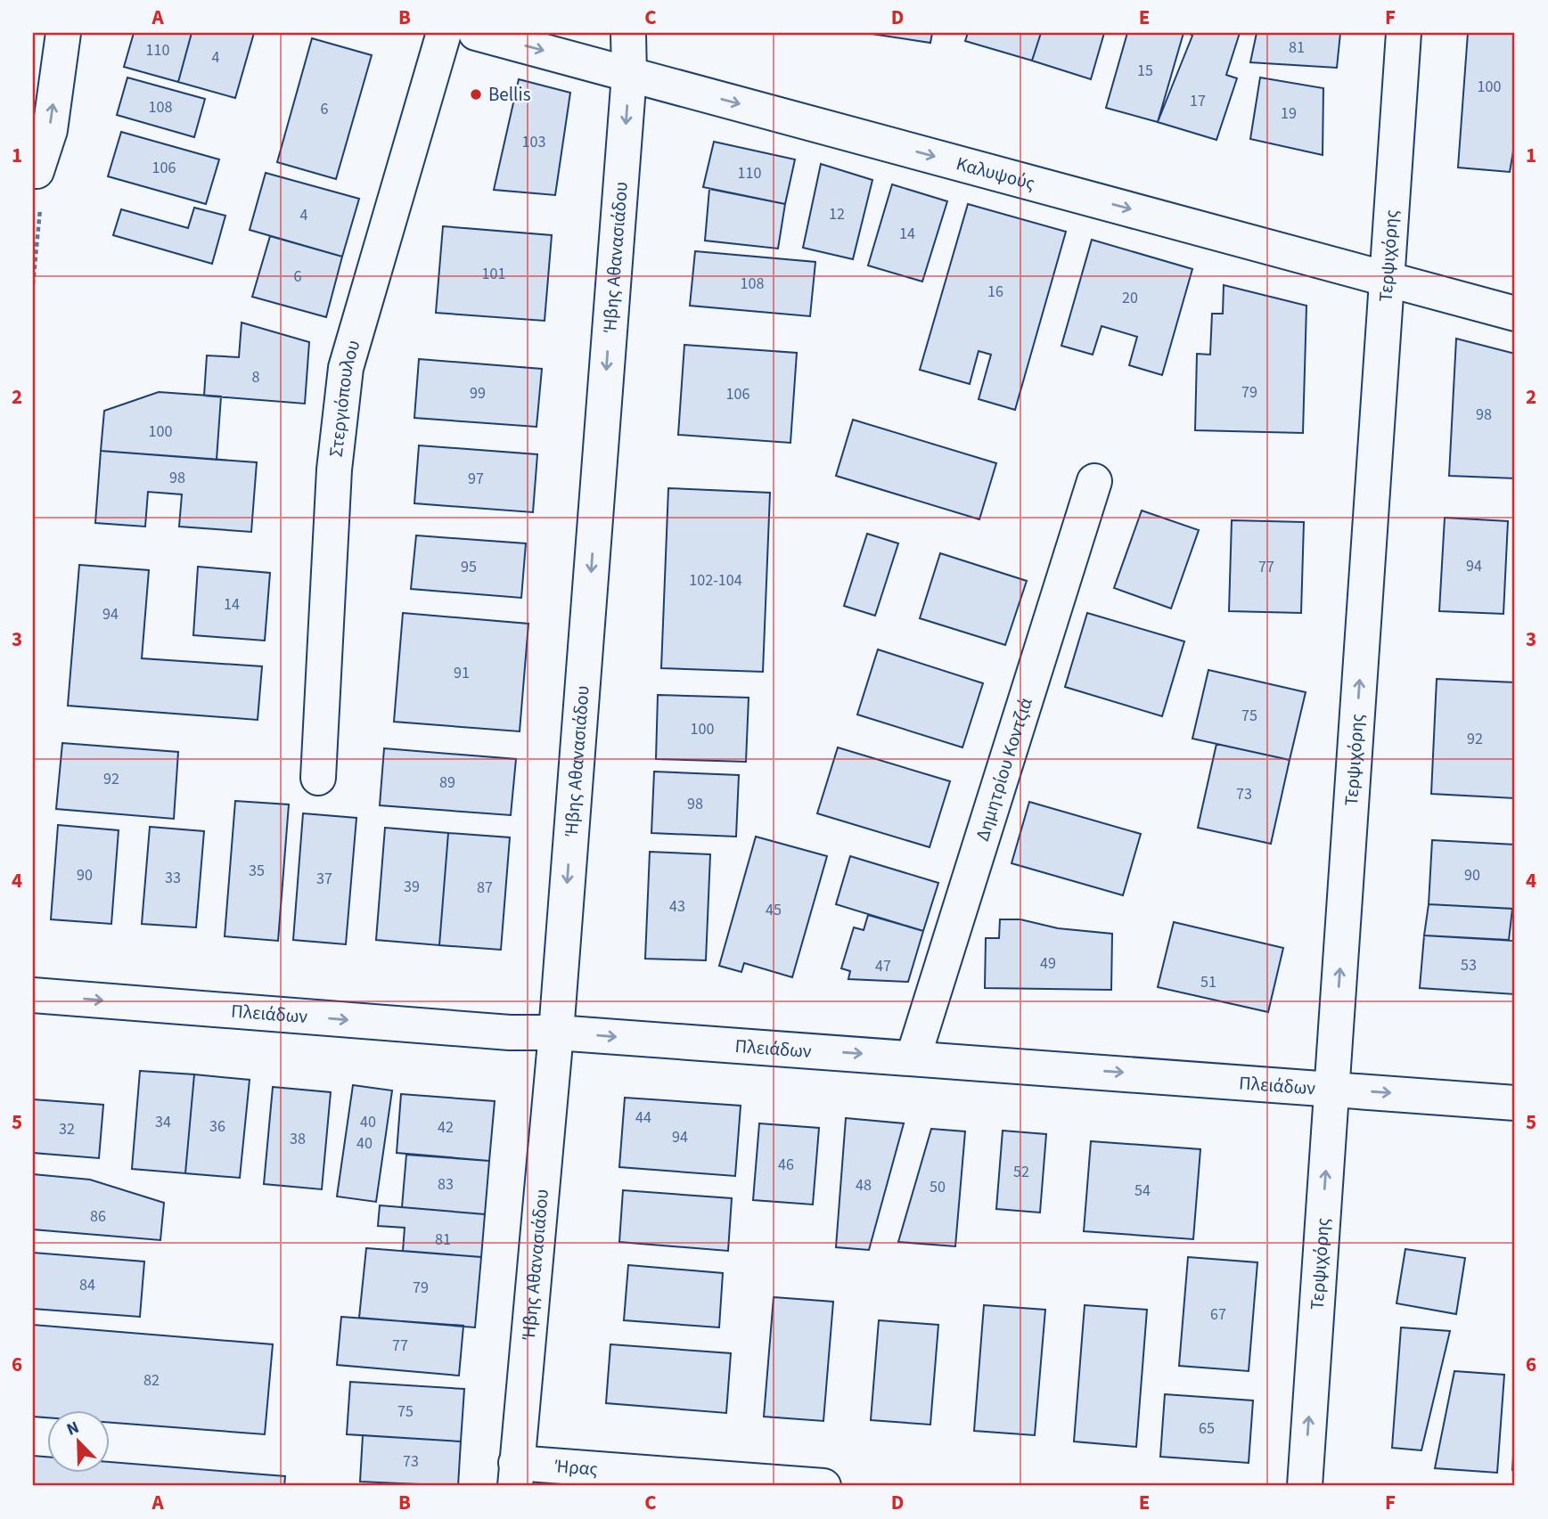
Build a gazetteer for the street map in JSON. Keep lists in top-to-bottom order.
{
  "streets": {
    "street": [
      "Καλυψούς",
      "Τερψιχόρης",
      "Ήβης Αθανασιάδου",
      "Στεργιόπουλου",
      "Δημητρίου Κοντζιά",
      "Πλειάδων",
      "Ήρας"
    ]
  },
  "crossings": [
    ["Καλυψούς", "Τερψιχόρης"],
    ["Καλυψούς", "Ήβης Αθανασιάδου"],
    ["Τερψιχόρης", "Πλειάδων"],
    ["Ήβης Αθανασιάδου", "Πλειάδων"],
    ["Ήβης Αθανασιάδου", "Ήρας"],
    ["Δημητρίου Κοντζιά", "Πλειάδων"]
  ],
  "one_way": [
    "Καλυψούς",
    "Τερψιχόρης",
    "Ήβης Αθανασιάδου",
    "Πλειάδων"
  ],
  "places": ["Bellis"],
  "house_numbers": [
    "81",
    "110",
    "4",
    "15",
    "100",
    "17",
    "108",
    "6",
    "19",
    "103",
    "106",
    "110",
    "12",
    "4",
    "14",
    "101",
    "6",
    "108",
    "16",
    "20",
    "8",
    "79",
    "99",
    "106",
    "98",
    "100",
    "98",
    "97",
    "94",
    "95",
    "77",
    "102-104",
    "14",
    "94",
    "91",
    "75",
    "100",
    "92",
    "92",
    "89",
    "73",
    "98",
    "35",
    "90",
    "90",
    "33",
    "37",
    "39",
    "87",
    "43",
    "45",
    "49",
    "53",
    "47",
    "51",
    "44",
    "34",
    "40",
    "36",
    "42",
    "32",
    "94",
    "38",
    "40",
    "46",
    "52",
    "83",
    "48",
    "50",
    "54",
    "86",
    "81",
    "84",
    "79",
    "67",
    "77",
    "82",
    "75",
    "65",
    "73"
  ],
  "north": "top left",
  "grid": {
    "columns": [
      "A",
      "B",
      "C",
      "D",
      "E",
      "F"
    ],
    "rows": [
      "1",
      "2",
      "3",
      "4",
      "5",
      "6"
    ]
  }
}
